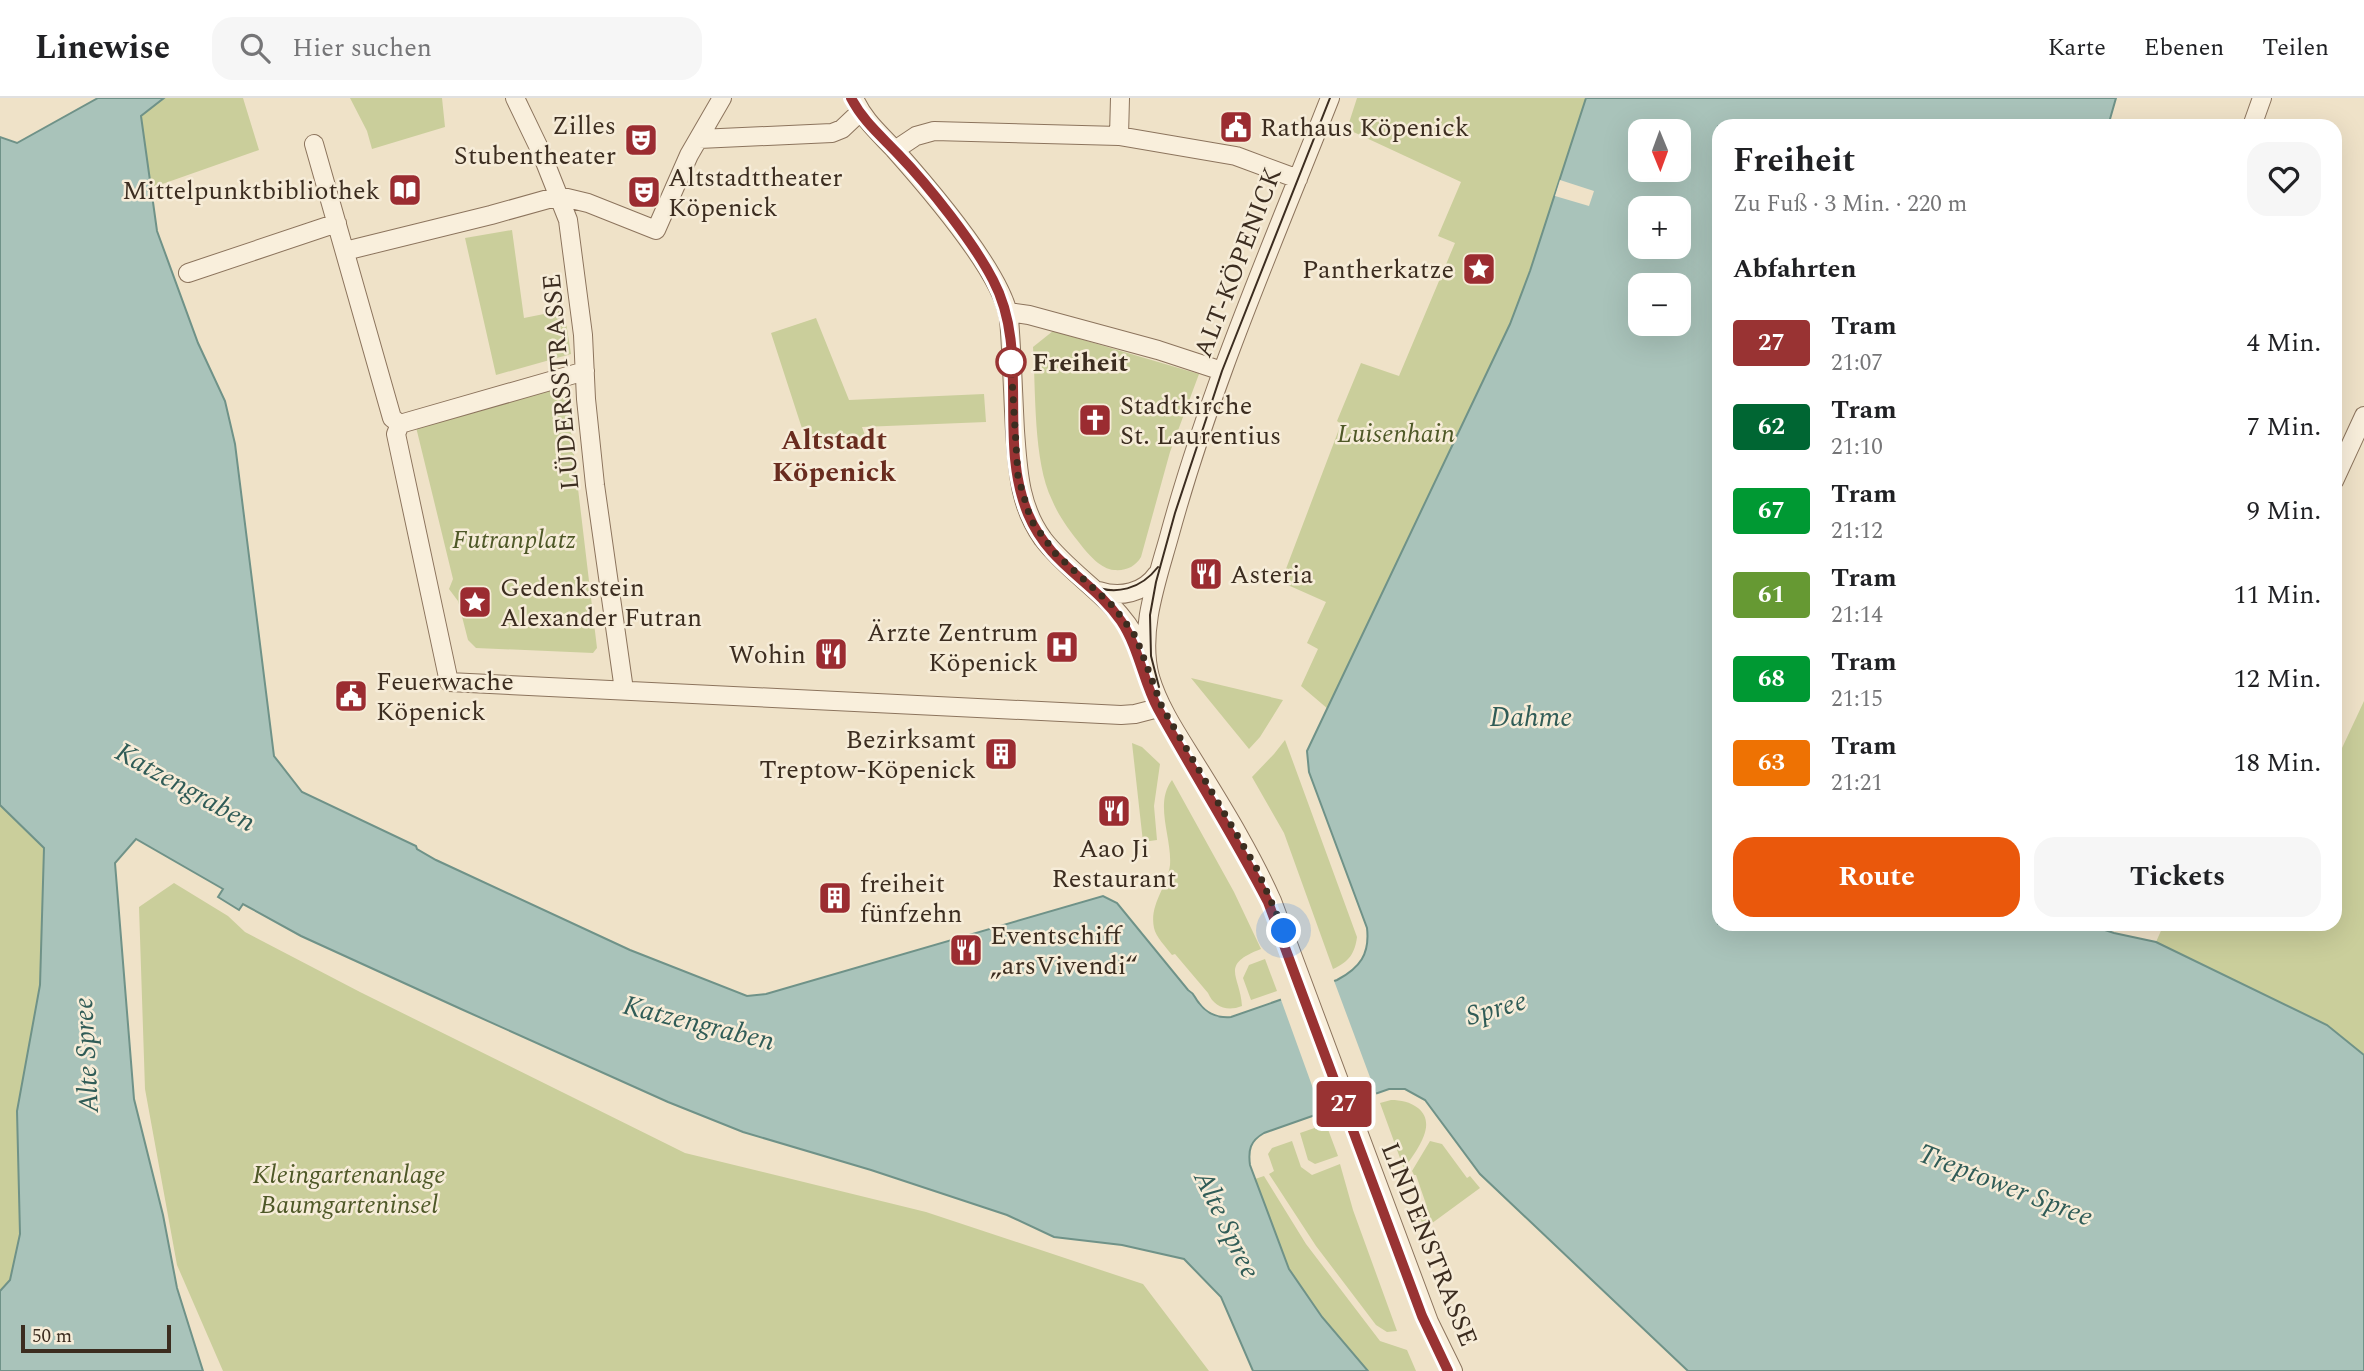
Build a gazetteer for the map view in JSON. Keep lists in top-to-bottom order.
{
  "streets": {
    "street": ["ALT-KÖPENICK", "LÜDERSSTRASSE", "LINDENSTRASSE"]
  },
  "crossings": [
    ["ALT-KÖPENICK", "LINDENSTRASSE"]
  ],
  "districts": ["Altstadt Köpenick"],
  "water": [
    "Dahme",
    "Katzengraben",
    "Spree",
    "Alte Spree",
    "Treptower Spree"
  ],
  "parks": ["Luisenhain", "Futranplatz", "Kleingartenanlage Baumgarteninsel"],
  "places": {
    "public building": ["Rathaus Köpenick", "Feuerwache Köpenick"],
    "theatre": ["Zilles Stubentheater", "Altstadttheater Köpenick"],
    "library": ["Mittelpunktbibliothek"],
    "place": ["Pantherkatze", "Gedenkstein Alexander Futran"],
    "other": ["Freiheit"],
    "church": ["Stadtkirche St. Laurentius"],
    "restaurant": [
      "Asteria",
      "Wohin",
      "Aao Ji Restaurant",
      "Eventschiff „arsVivendi“"
    ],
    "hospital": ["Ärzte Zentrum Köpenick"],
    "building": ["Bezirksamt Treptow-Köpenick", "freiheit fünfzehn"]
  },
  "lines": ["tram line 27"],
  "scale_bar": "50 m",
  "north": "bottom",
  "page": {
    "header": "Linewise",
    "search": "Hier suchen",
    "nav": ["Karte", "Ebenen", "Teilen"],
    "on_map": "27",
    "map_buttons": ["+", "−"],
    "heading": [
      ["Freiheit", "Zu Fuß · 3 Min. · 220 m"],
      "Abfahrten"
    ],
    "list": [
      {
        "mark": "27",
        "name": "Tram",
        "note": "21:07",
        "value": "4 Min."
      },
      {
        "mark": "62",
        "name": "Tram",
        "note": "21:10",
        "value": "7 Min."
      },
      {
        "mark": "67",
        "name": "Tram",
        "note": "21:12",
        "value": "9 Min."
      },
      {
        "mark": "61",
        "name": "Tram",
        "note": "21:14",
        "value": "11 Min."
      },
      {
        "mark": "68",
        "name": "Tram",
        "note": "21:15",
        "value": "12 Min."
      },
      {
        "mark": "63",
        "name": "Tram",
        "note": "21:21",
        "value": "18 Min."
      }
    ],
    "buttons": ["Route", "Tickets"],
    "scale": "50 m"
  }
}
